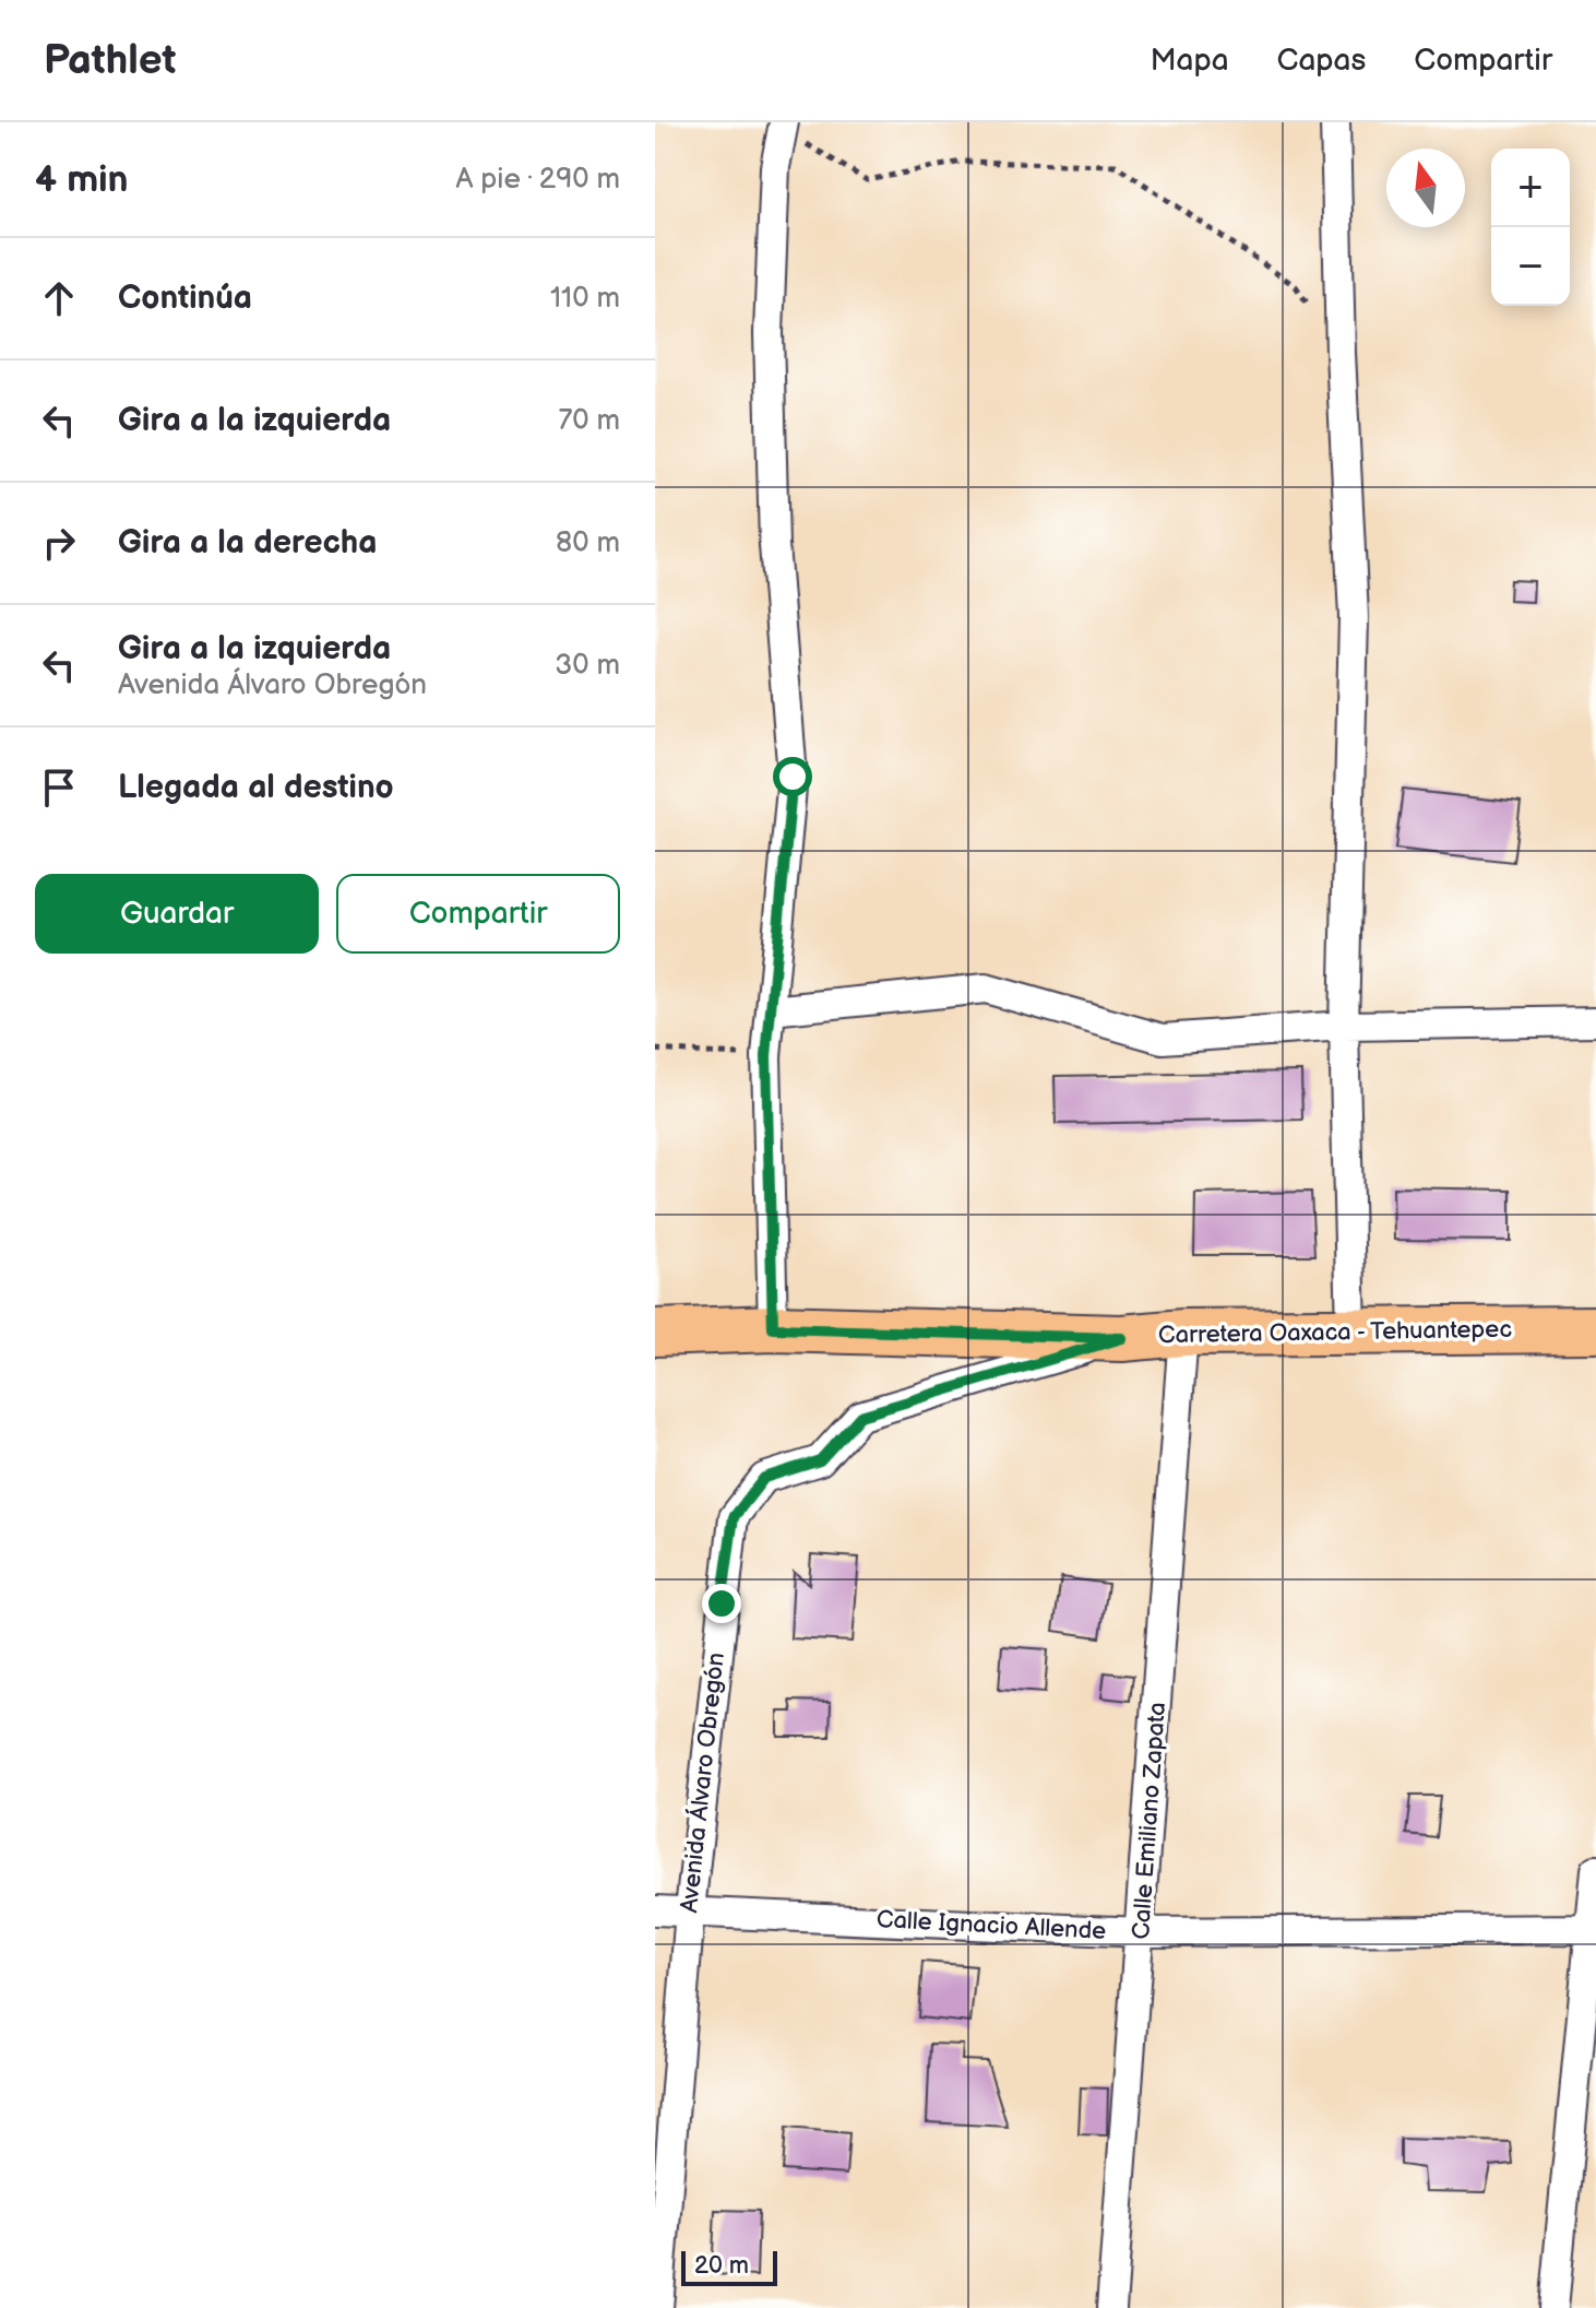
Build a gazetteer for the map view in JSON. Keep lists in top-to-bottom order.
{
  "streets": {
    "main road": ["Carretera Oaxaca - Tehuantepec"],
    "street": ["Avenida Álvaro Obregón", "Calle Emiliano Zapata", "Calle Ignacio Allende"]
  },
  "crossings": [
    ["Carretera Oaxaca - Tehuantepec", "Avenida Álvaro Obregón"],
    ["Carretera Oaxaca - Tehuantepec", "Calle Emiliano Zapata"],
    ["Avenida Álvaro Obregón", "Calle Ignacio Allende"],
    ["Calle Emiliano Zapata", "Calle Ignacio Allende"]
  ],
  "scale_bar": "20 m",
  "north": "top",
  "page": {
    "header": "Pathlet",
    "nav": ["Mapa", "Capas", "Compartir"],
    "heading": ["4 min", "A pie · 290 m"],
    "map_buttons": ["+", "−"],
    "list": [
      ["Continúa", "110 m"],
      ["Gira a la izquierda", "70 m"],
      ["Gira a la derecha", "80 m"],
      ["Gira a la izquierda", "Avenida Álvaro Obregón", "30 m"],
      "Llegada al destino"
    ],
    "buttons": ["Guardar", "Compartir"],
    "scale": "20 m"
  }
}
